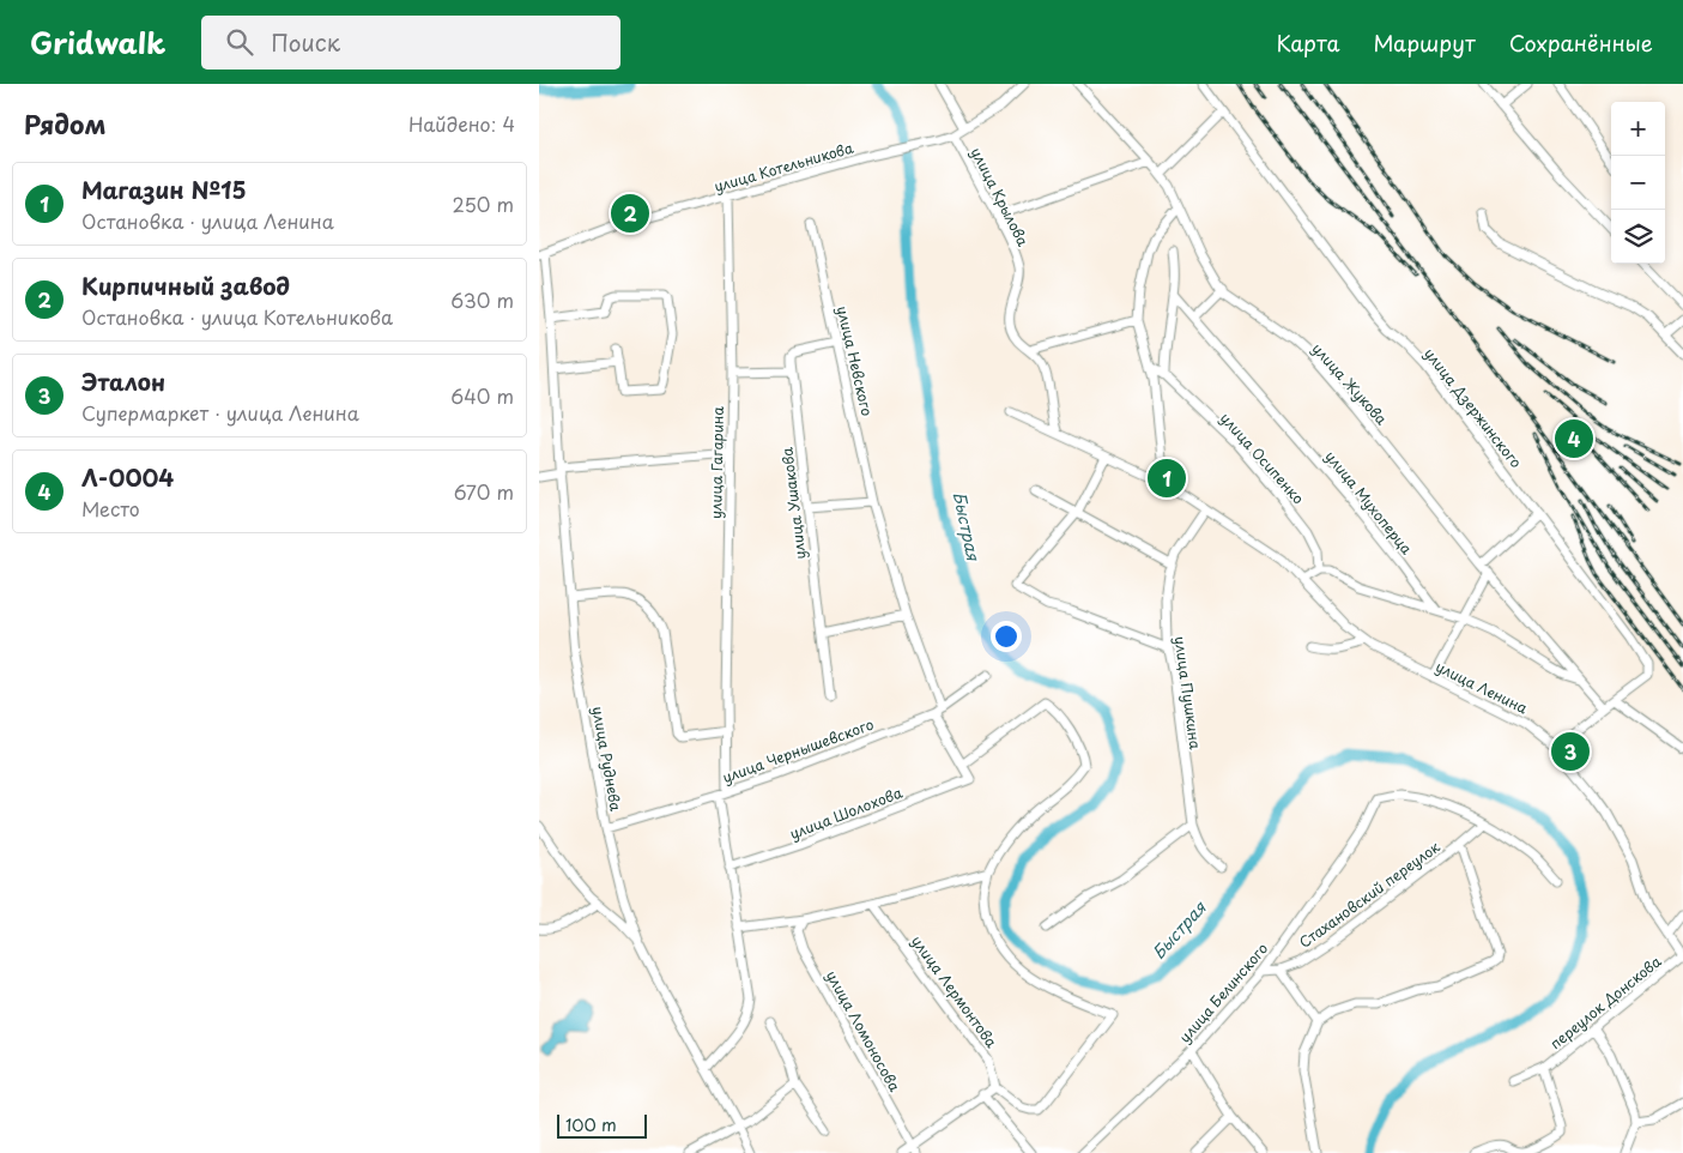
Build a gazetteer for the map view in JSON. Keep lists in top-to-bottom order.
{
  "streets": {
    "street": [
      "улица Котельникова",
      "улица Крылова",
      "улица Невского",
      "улица Жукова",
      "улица Дзержинского",
      "улица Осипенко",
      "улица Гагарина",
      "улица Мухоперца",
      "улица Ушакова",
      "улица Ленина",
      "улица Пушкина",
      "улица Чернышевского",
      "улица Руднева",
      "улица Шолохова",
      "Стахановский переулок",
      "улица Лермонтова",
      "улица Белинского",
      "переулок Донскова",
      "улица Ломоносова"
    ]
  },
  "crossings": [
    ["улица Котельникова", "улица Крылова"],
    ["улица Котельникова", "улица Гагарина"],
    ["улица Котельникова", "улица Руднева"],
    ["улица Крылова", "улица Ленина"],
    ["улица Невского", "улица Чернышевского"],
    ["улица Невского", "улица Шолохова"],
    ["улица Гагарина", "улица Чернышевского"],
    ["улица Гагарина", "улица Руднева"],
    ["улица Гагарина", "улица Шолохова"],
    ["улица Ленина", "улица Пушкина"],
    ["улица Ленина", "переулок Донскова"],
    ["улица Чернышевского", "улица Руднева"],
    ["Стахановский переулок", "улица Белинского"]
  ],
  "water": ["Быстрая"],
  "scale_bar": "100 m",
  "page": {
    "header": "Gridwalk",
    "search": "Поиск",
    "nav": ["Карта", "Маршрут", "Сохранённые"],
    "heading": ["Рядом", "Найдено: 4"],
    "map_buttons": ["+", "−"],
    "list": [
      {
        "mark": "1",
        "name": "Магазин №15",
        "note": "Остановка · улица Ленина",
        "value": "250 m"
      },
      {
        "mark": "2",
        "name": "Кирпичный завод",
        "note": "Остановка · улица Котельникова",
        "value": "630 m"
      },
      {
        "mark": "3",
        "name": "Эталон",
        "note": "Супермаркет · улица Ленина",
        "value": "640 m"
      },
      {
        "mark": "4",
        "name": "Л-0004",
        "note": "Место",
        "value": "670 m"
      }
    ],
    "pins": [
      "2",
      "4",
      "1",
      "3"
    ],
    "scale": "100 m"
  }
}
